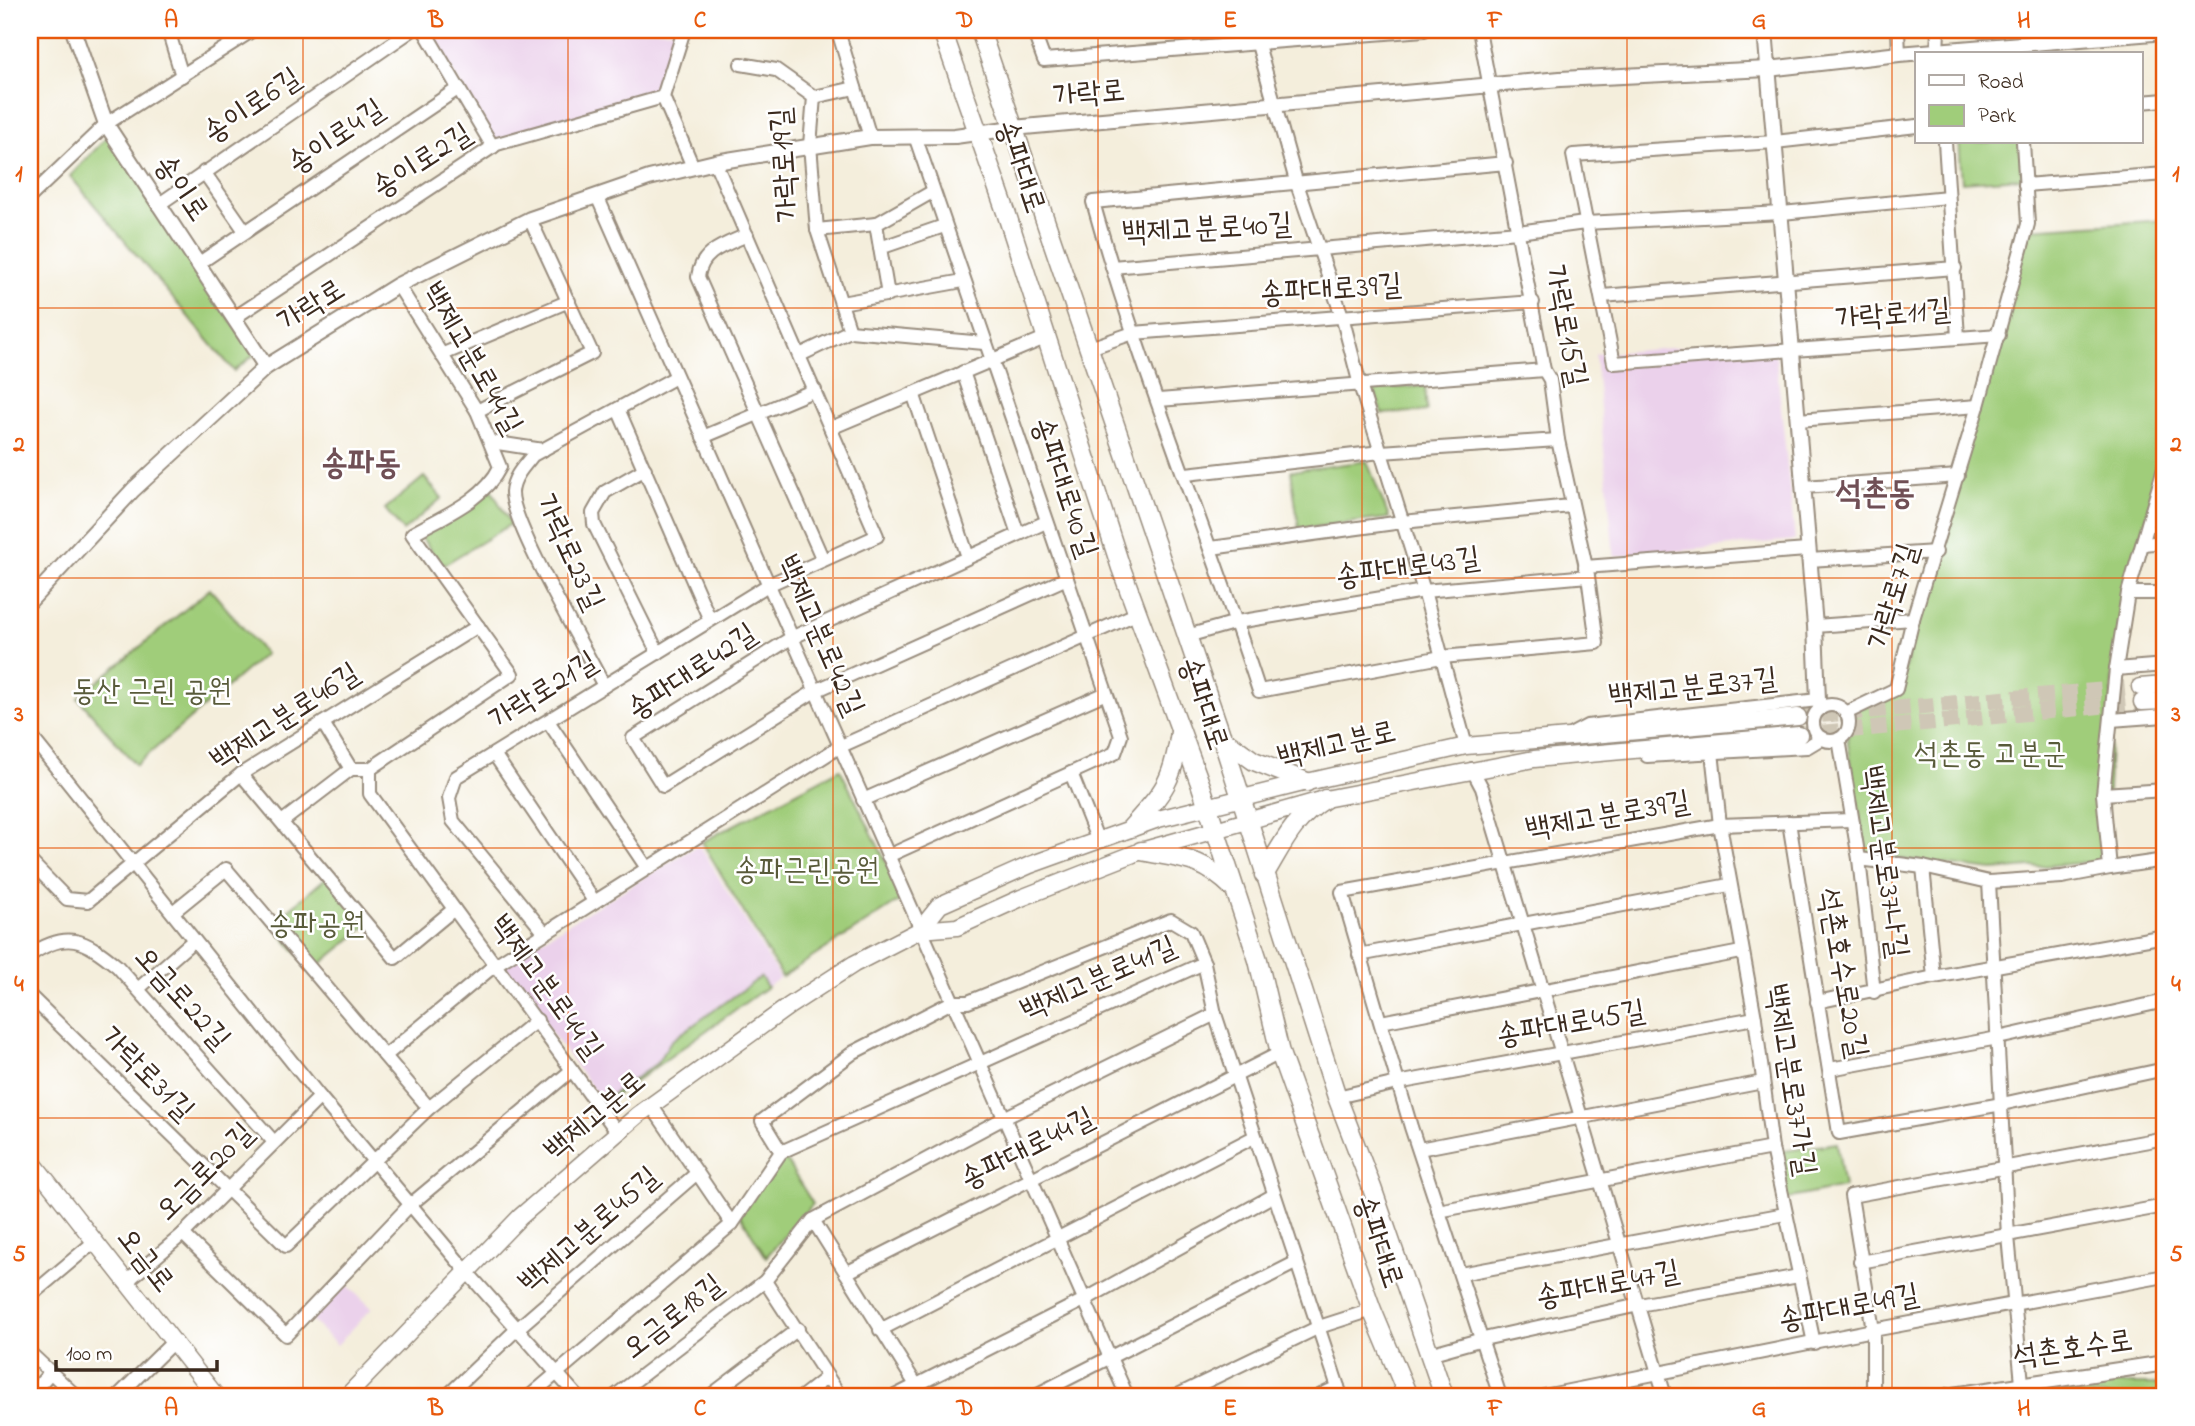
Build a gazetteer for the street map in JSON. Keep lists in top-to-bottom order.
{
  "streets": {
    "main road": ["송파대로", "백제고분로", "오금로"],
    "street": [
      "가락로",
      "송이로6길",
      "송이로4길",
      "송이로2길",
      "가락로19길",
      "송이로",
      "백제고분로40길",
      "송파대로39길",
      "가락로11길",
      "가락로15길",
      "백제고분로44길",
      "송파대로40길",
      "가락로23길",
      "송파대로43길",
      "가락로7길",
      "백제고분로42길",
      "송파대로42길",
      "백제고분로37길",
      "가락로21길",
      "백제고분로46길",
      "백제고분로39길",
      "백제고분로37나길",
      "석촌호수로20길",
      "백제고분로41길",
      "오금로22길",
      "송파대로45길",
      "가락로31길",
      "백제고분로37가길",
      "송파대로44길",
      "오금로20길",
      "백제고분로45길",
      "송파대로47길",
      "송파대로49길",
      "오금로18길",
      "석촌호수로"
    ]
  },
  "crossings": [
    ["가락로", "가락로19길"],
    ["가락로", "송파대로"],
    ["가락로", "송이로"],
    ["가락로", "백제고분로40길"],
    ["가락로", "가락로15길"],
    ["가락로", "백제고분로44길"],
    ["가락로", "송파대로40길"],
    ["가락로", "백제고분로42길"],
    ["가락로", "가락로21길"],
    ["송이로6길", "송이로"],
    ["송이로4길", "송이로"],
    ["송이로2길", "송이로"],
    ["송파대로", "송파대로39길"],
    ["송파대로", "송파대로43길"],
    ["송파대로", "백제고분로"],
    ["송파대로", "송파대로45길"],
    ["송파대로", "송파대로44길"],
    ["송파대로", "송파대로47길"],
    ["백제고분로40길", "송파대로39길"],
    ["백제고분로40길", "가락로15길"],
    ["백제고분로40길", "송파대로43길"],
    ["백제고분로40길", "백제고분로"],
    ["송파대로39길", "가락로15길"],
    ["가락로11길", "가락로7길"],
    ["가락로15길", "송파대로43길"],
    ["백제고분로44길", "백제고분로46길"],
    ["백제고분로44길", "백제고분로"],
    ["송파대로40길", "송파대로42길"],
    ["가락로23길", "백제고분로42길"],
    ["가락로23길", "가락로21길"],
    ["가락로7길", "백제고분로37길"],
    ["가락로7길", "백제고분로37나길"],
    ["백제고분로42길", "송파대로42길"],
    ["백제고분로42길", "가락로21길"],
    ["백제고분로42길", "백제고분로"],
    ["백제고분로37길", "백제고분로"],
    ["백제고분로37길", "백제고분로37나길"],
    ["백제고분로37길", "백제고분로37가길"],
    ["백제고분로", "백제고분로39길"],
    ["백제고분로", "백제고분로45길"],
    ["백제고분로39길", "송파대로45길"],
    ["백제고분로39길", "백제고분로37가길"],
    ["백제고분로39길", "송파대로47길"],
    ["백제고분로39길", "송파대로49길"],
    ["오금로22길", "오금로20길"],
    ["송파대로45길", "백제고분로37가길"],
    ["가락로31길", "오금로20길"],
    ["백제고분로37가길", "송파대로47길"],
    ["백제고분로37가길", "송파대로49길"],
    ["오금로20길", "오금로"]
  ],
  "districts": ["송파동", "석촌동"],
  "parks": [
    "동산 근린 공원",
    "석촌동 고분군",
    "송파근린공원",
    "송파공원"
  ],
  "legend": ["Road", "Park"],
  "scale_bar": "100 m",
  "grid": {
    "columns": [
      "A",
      "B",
      "C",
      "D",
      "E",
      "F",
      "G",
      "H"
    ],
    "rows": [
      "1",
      "2",
      "3",
      "4",
      "5"
    ]
  }
}
